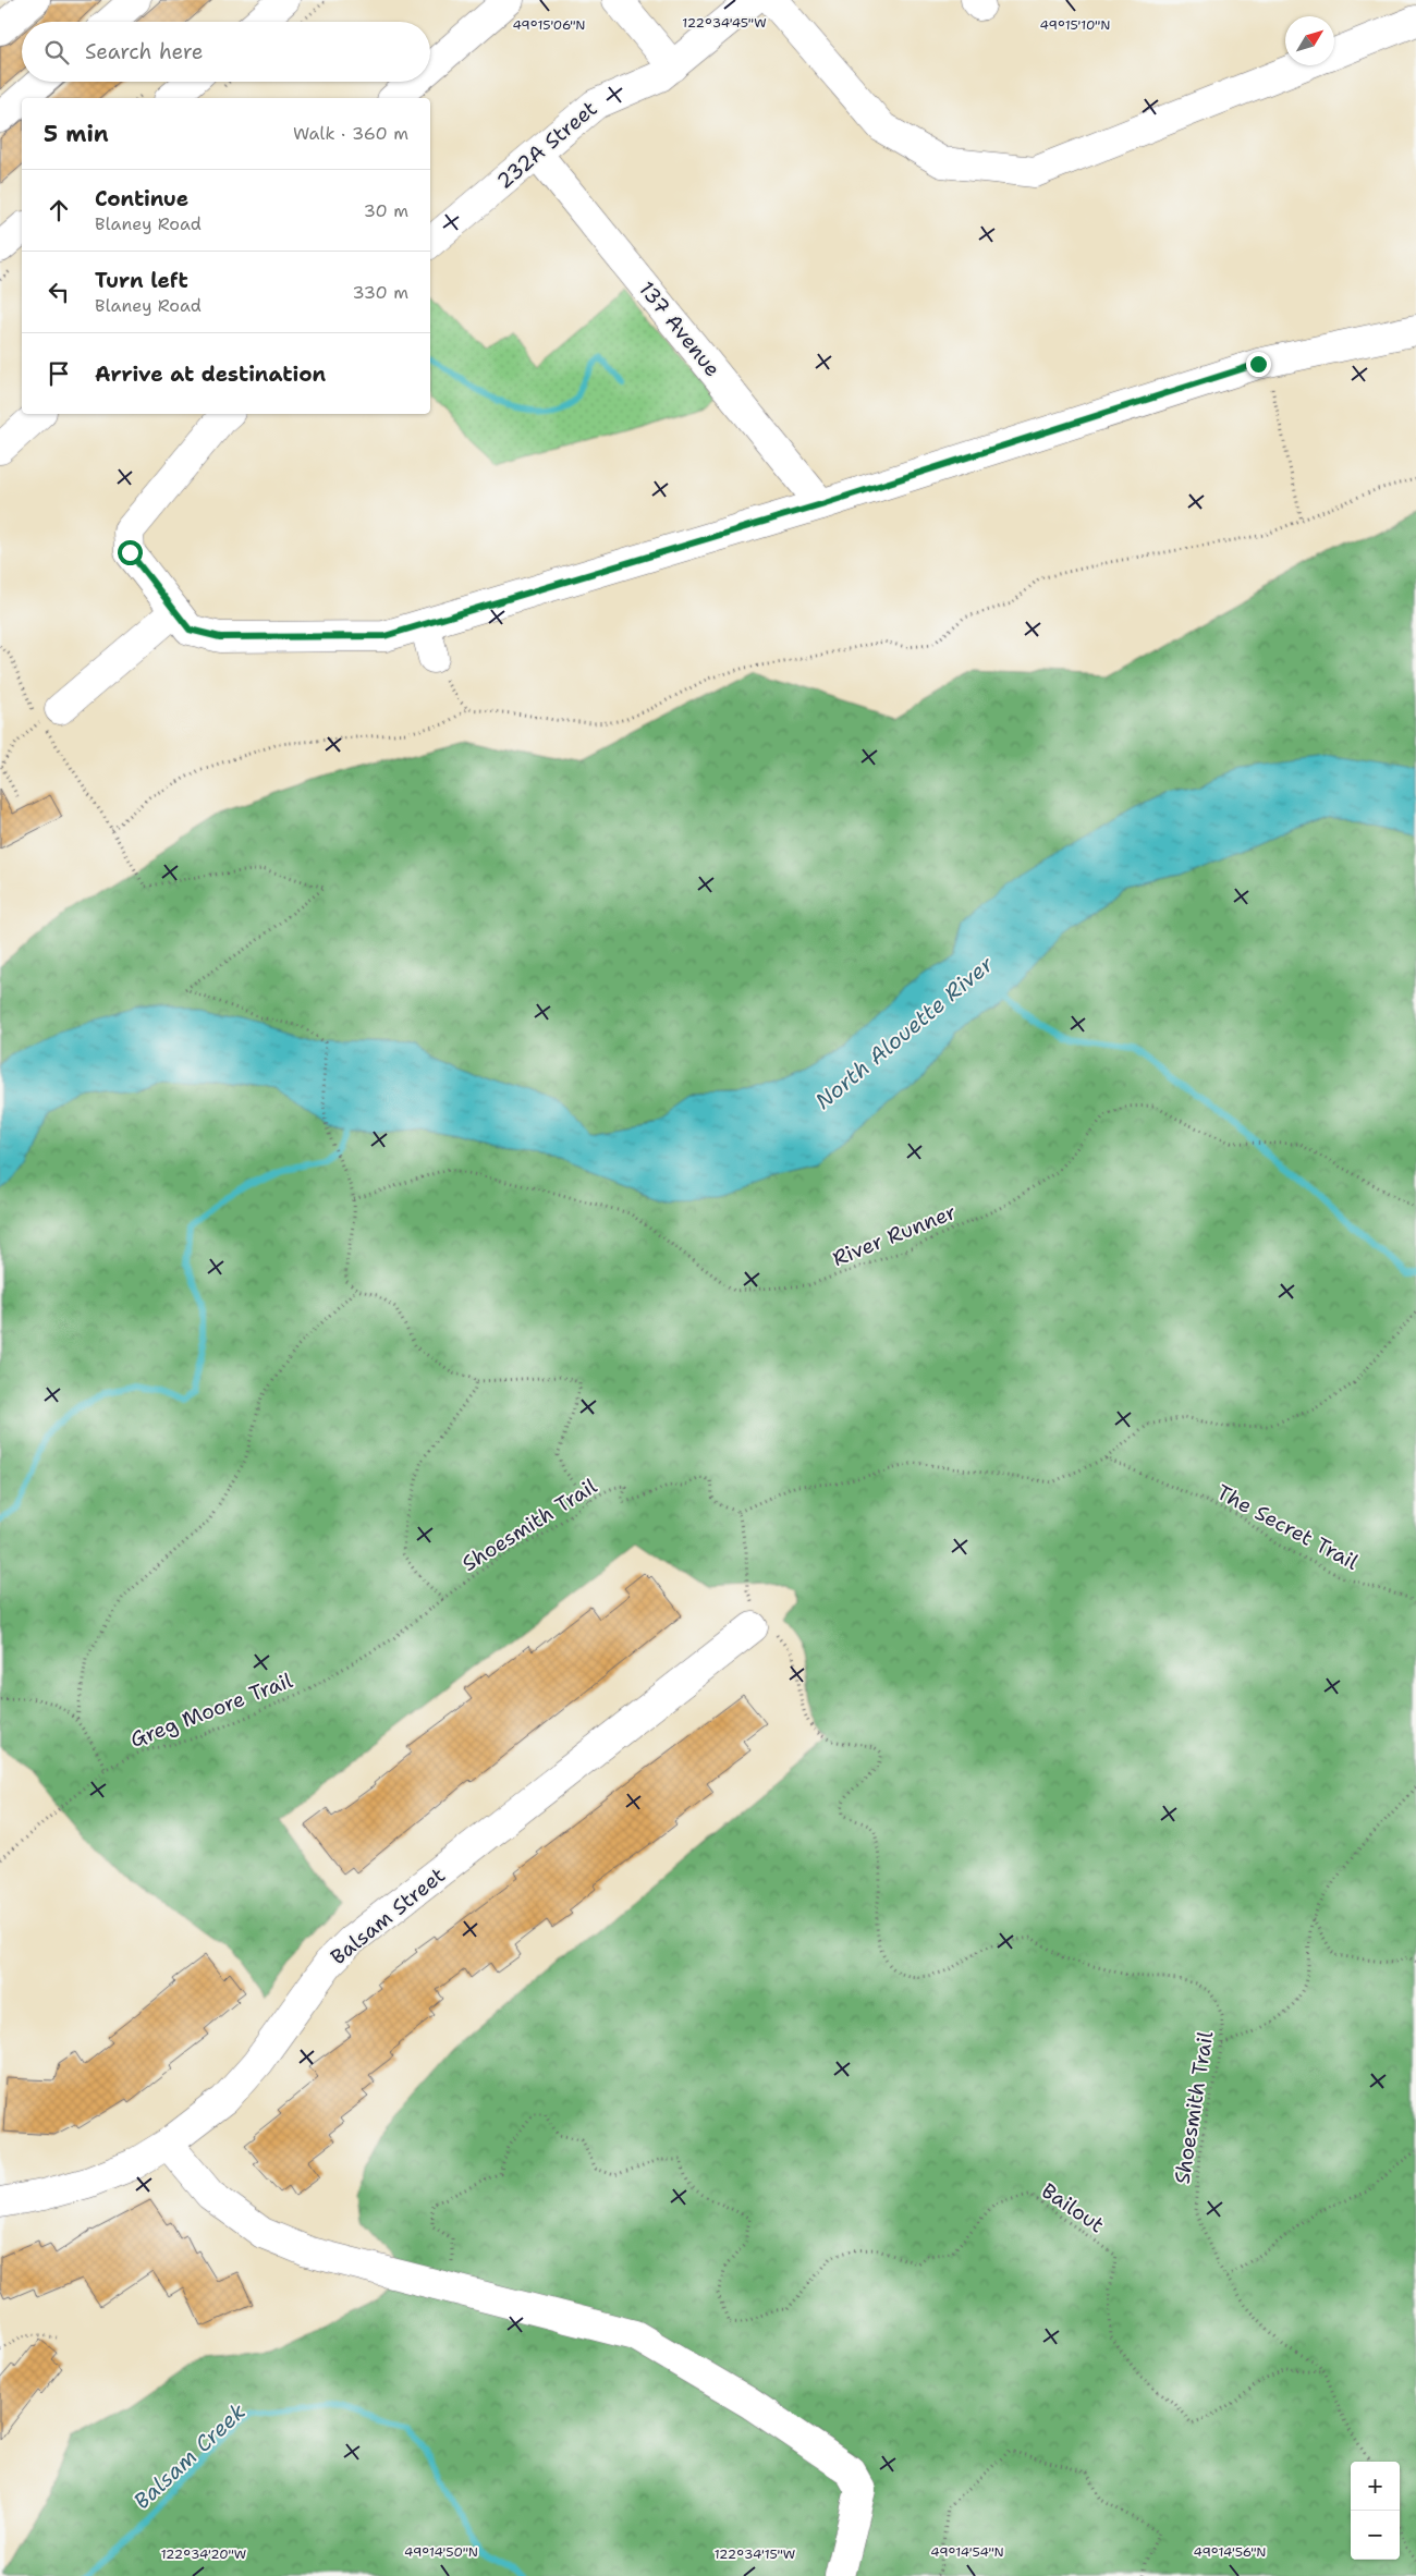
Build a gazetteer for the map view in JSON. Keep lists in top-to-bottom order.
{
  "streets": {
    "street": ["232A Street", "137 Avenue", "Balsam Street"],
    "path": [
      "River Runner",
      "Shoesmith Trail",
      "The Secret Trail",
      "Greg Moore Trail",
      "Bailout"
    ]
  },
  "crossings": [
    ["232A Street", "137 Avenue"],
    ["Shoesmith Trail", "Greg Moore Trail"],
    ["Shoesmith Trail", "Balsam Street"],
    ["Shoesmith Trail", "Bailout"]
  ],
  "water": ["North Alouette River", "Balsam Creek"],
  "north": "top right",
  "page": {
    "search": "Search here",
    "heading": ["5 min", "Walk · 360 m"],
    "list": [
      ["Continue", "Blaney Road", "30 m"],
      ["Turn left", "Blaney Road", "330 m"],
      "Arrive at destination"
    ],
    "map_buttons": ["+", "−"]
  },
  "coordinates": [
    "122°34'45\"W",
    "49°15'06\"N",
    "49°15'10\"N",
    "49°14'50\"N",
    "49°14'54\"N",
    "49°14'56\"N",
    "122°34'20\"W",
    "122°34'15\"W"
  ]
}
